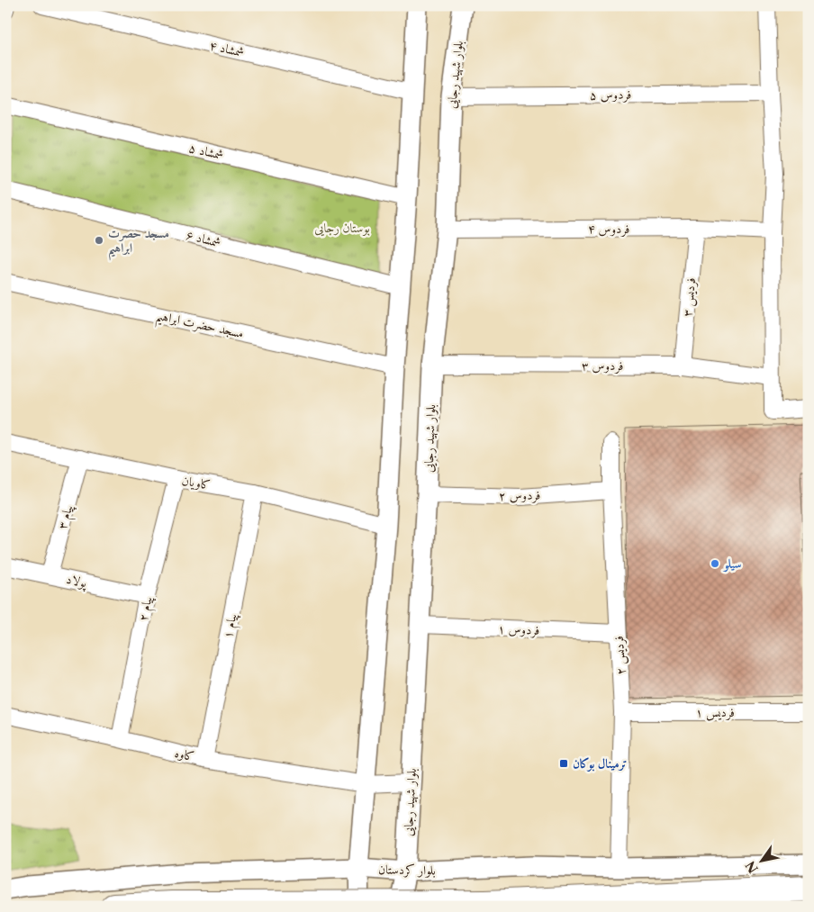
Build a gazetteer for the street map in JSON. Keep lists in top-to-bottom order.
{
  "streets": {
    "street": [
      "شمشاد ۴",
      "بلوار شهید رجایی",
      "فردوس ۵",
      "شمشاد ۵",
      "فردوس ۴",
      "شمشاد ۶",
      "فردیس ۳",
      "مسجد حضرت ابراهیم",
      "فردوس ۳",
      "کاویان",
      "فردوس ۲",
      "پیام ۳",
      "پولاد",
      "پیام ۲",
      "پیام ۱",
      "فردوس ۱",
      "فردیس ۲",
      "فردیس ۱",
      "کاوه",
      "بلوار کردستان"
    ]
  },
  "crossings": [
    ["بلوار شهید رجایی", "فردوس ۵"],
    ["بلوار شهید رجایی", "فردوس ۴"],
    ["بلوار شهید رجایی", "فردوس ۳"],
    ["بلوار شهید رجایی", "فردوس ۲"],
    ["بلوار شهید رجایی", "فردوس ۱"],
    ["بلوار شهید رجایی", "کاوه"],
    ["بلوار شهید رجایی", "بلوار کردستان"],
    ["فردوس ۴", "فردیس ۳"],
    ["فردیس ۳", "فردوس ۳"],
    ["کاویان", "پیام ۳"],
    ["کاویان", "پیام ۲"],
    ["کاویان", "پیام ۱"],
    ["فردوس ۲", "فردیس ۲"],
    ["پیام ۳", "پولاد"],
    ["پولاد", "پیام ۲"],
    ["پیام ۲", "کاوه"],
    ["پیام ۱", "کاوه"],
    ["فردوس ۱", "فردیس ۲"],
    ["فردیس ۲", "فردیس ۱"],
    ["فردیس ۲", "بلوار کردستان"]
  ],
  "parks": ["بوستان رجایی"],
  "places": {
    "other": ["مسجد حصرت ابراهیم", "سیلو"],
    "transit": ["ترمینال بوکان"]
  },
  "north": "bottom left"
}
